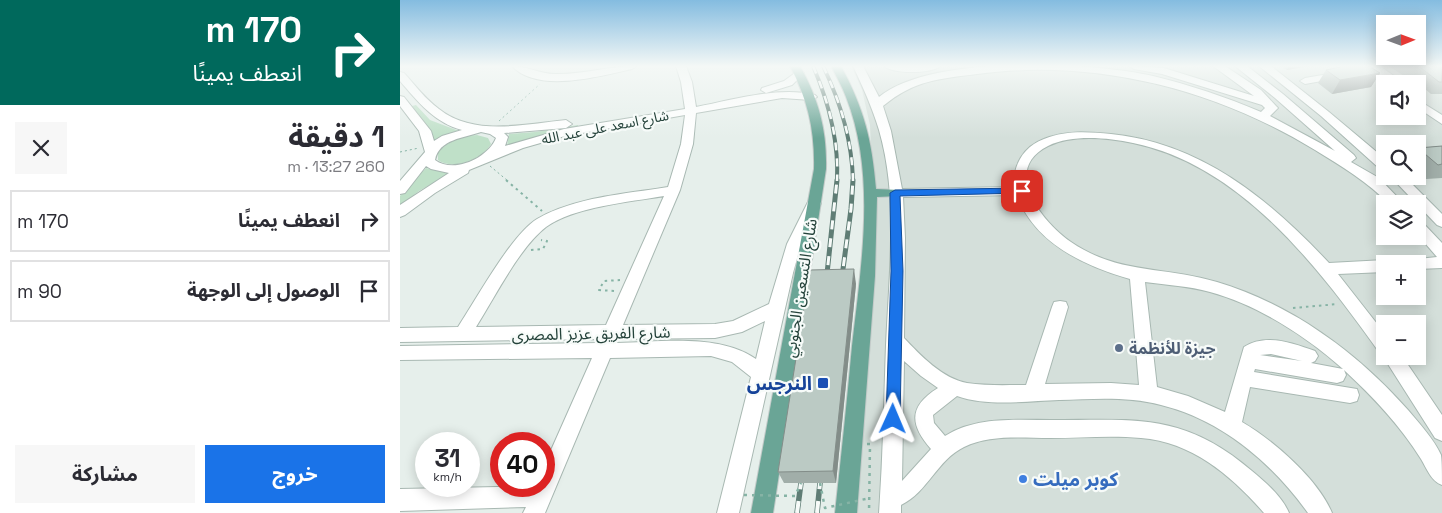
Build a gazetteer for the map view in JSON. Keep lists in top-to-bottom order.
{
  "streets": {
    "main road": ["شارع التسعين الجنوبي"],
    "street": ["شارع اسعد على عبد الله", "شارع الفريق عزيز المصرى"]
  },
  "crossings": [
    ["شارع اسعد على عبد الله", "شارع التسعين الجنوبي"]
  ],
  "places": {
    "other": ["جيزة للأنظمة", "كوبر ميلت"],
    "transit": ["النرجس"]
  },
  "north": "right",
  "page": {
    "turn": ["170 m", "انعطف يمينًا"],
    "map_buttons": ["+", "−"],
    "heading": ["1 دقيقة", "260 m · 13:27"],
    "list": [
      {
        "name": "انعطف يمينًا",
        "value": "170 m"
      },
      {
        "name": "الوصول إلى الوجهة",
        "value": "90 m"
      }
    ],
    "speed": "31 km/h",
    "limit": "40",
    "buttons": ["خروج", "مشاركة"]
  }
}
